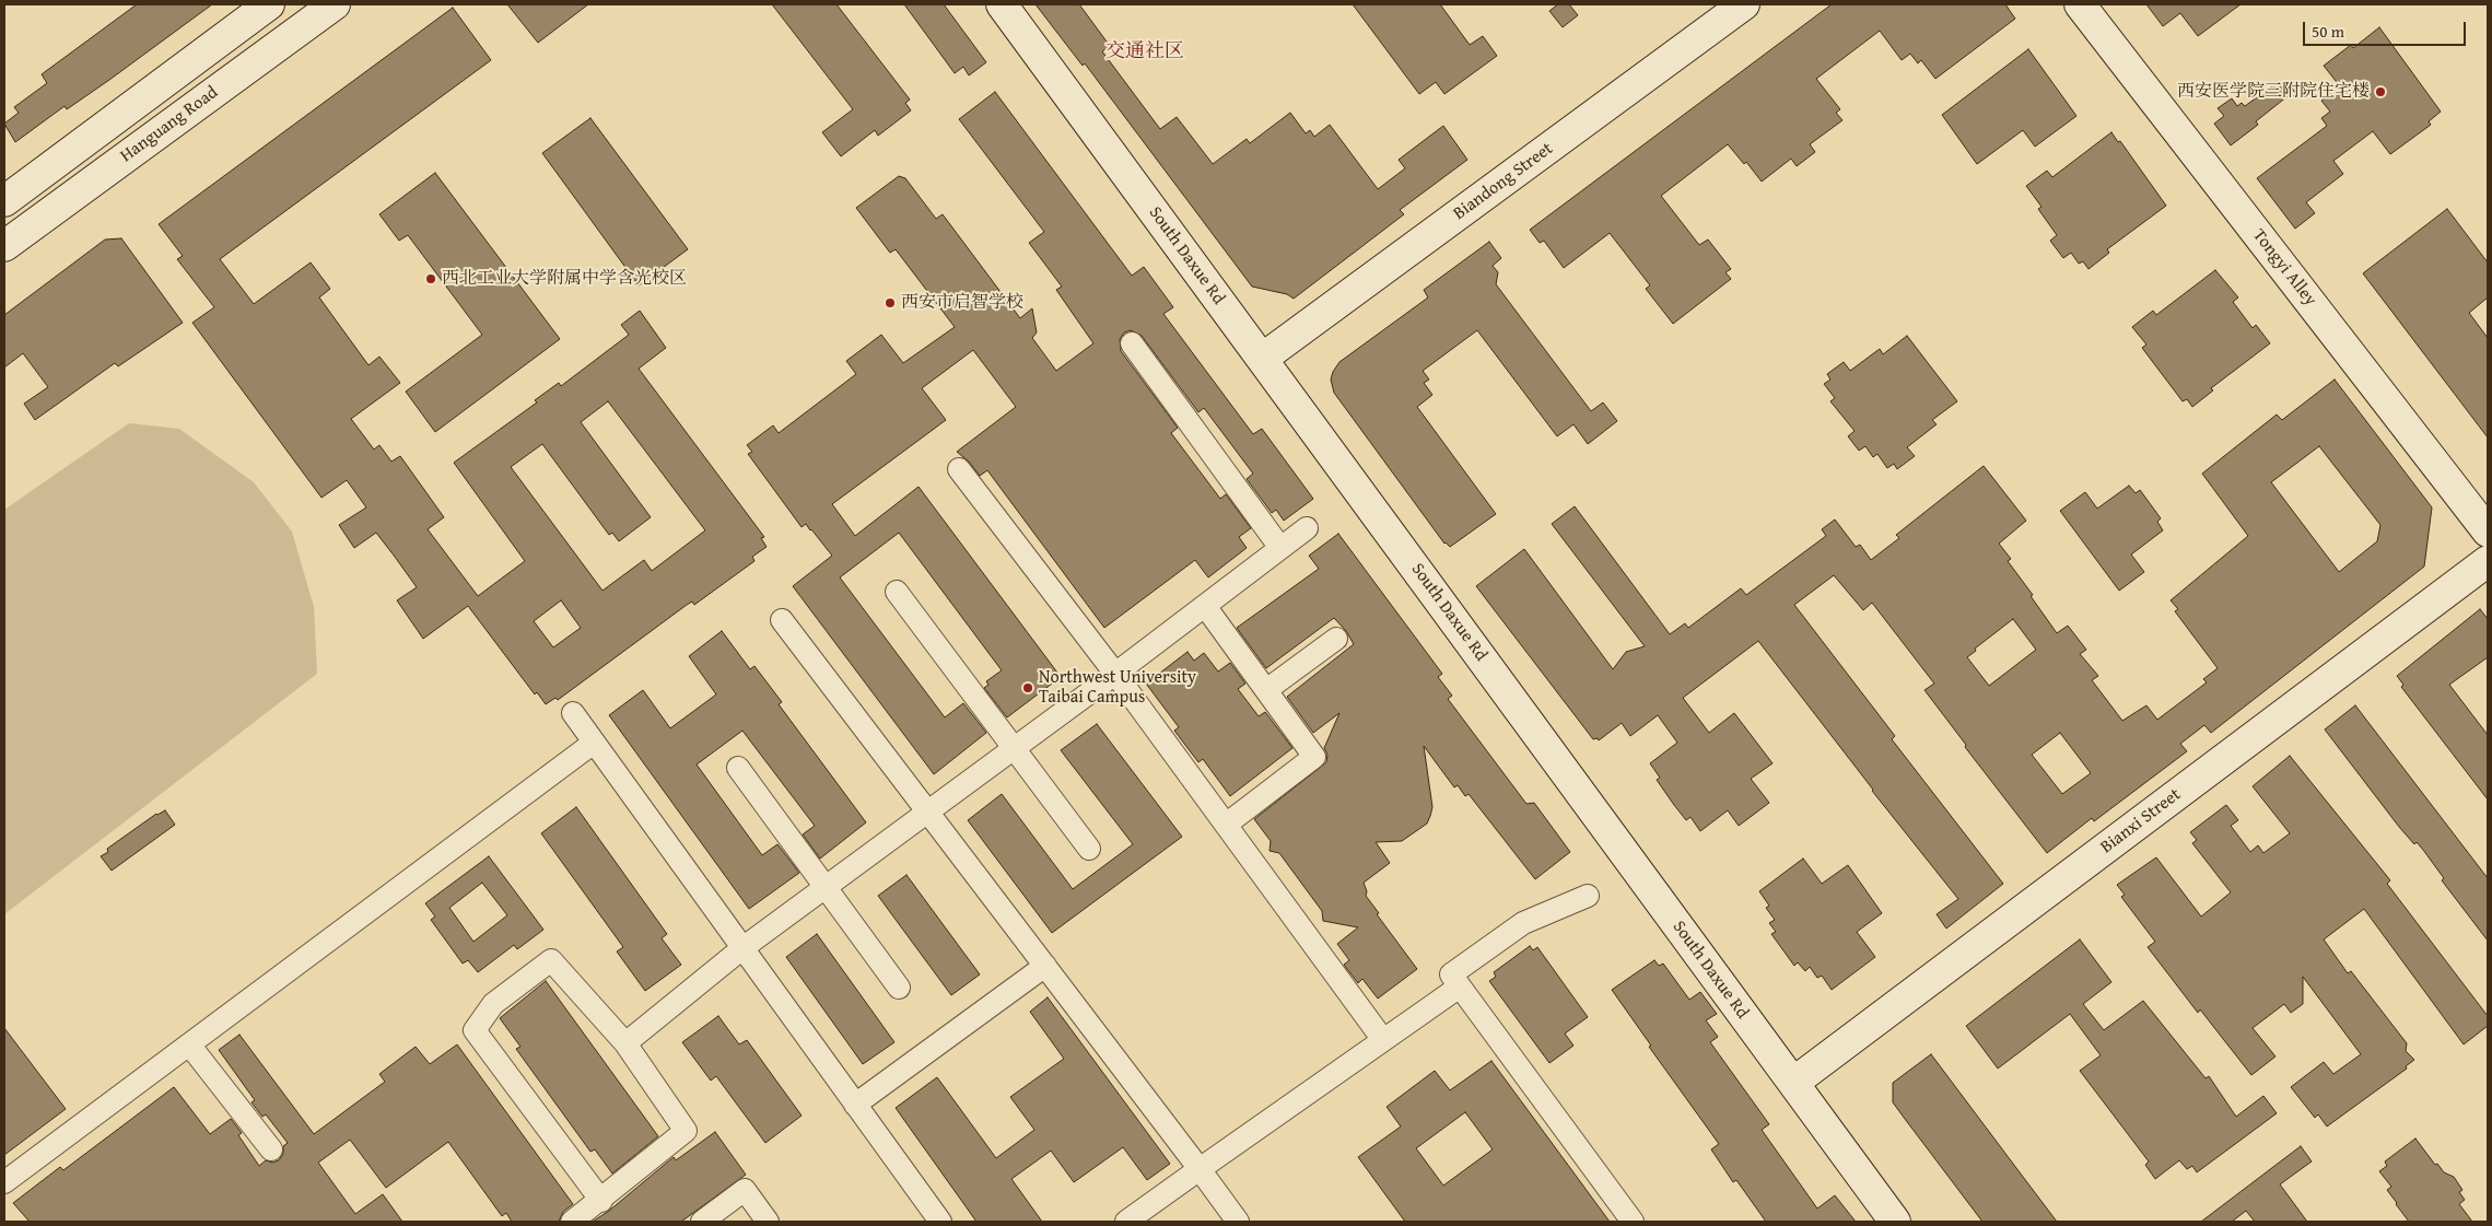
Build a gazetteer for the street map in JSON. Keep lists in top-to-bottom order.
{
  "streets": {
    "street": [
      "Hanguang Road",
      "Biandong Street",
      "South Daxue Rd",
      "Tongyi Alley",
      "Bianxi Street"
    ]
  },
  "crossings": [
    ["Biandong Street", "South Daxue Rd"],
    ["South Daxue Rd", "Bianxi Street"]
  ],
  "districts": ["交通社区"],
  "places": [
    "西安医学院三附院住宅楼",
    "西北工业大学附属中学含光校区",
    "西安市启智学校",
    "Northwest University Taibai Campus"
  ],
  "scale_bar": "50 m"
}
